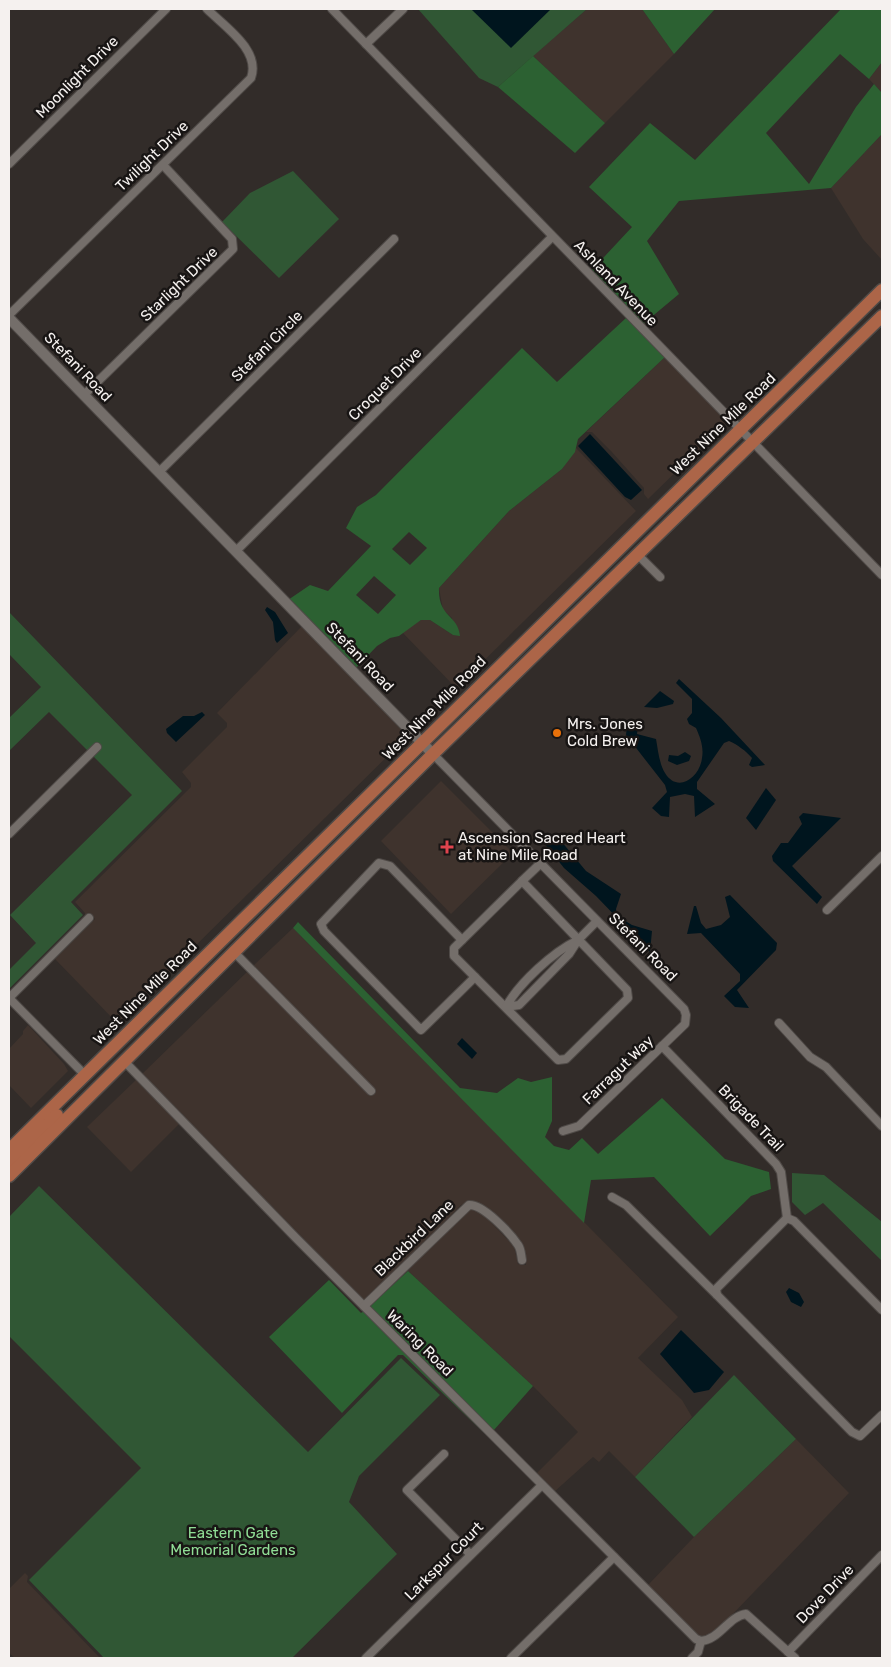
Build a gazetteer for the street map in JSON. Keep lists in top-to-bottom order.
{
  "streets": {
    "main road": ["West Nine Mile Road"],
    "street": [
      "Moonlight Drive",
      "Twilight Drive",
      "Ashland Avenue",
      "Starlight Drive",
      "Stefani Circle",
      "Stefani Road",
      "Croquet Drive",
      "Farragut Way",
      "Brigade Trail",
      "Blackbird Lane",
      "Waring Road",
      "Larkspur Court",
      "Dove Drive"
    ]
  },
  "crossings": [
    ["Twilight Drive", "Starlight Drive"],
    ["Twilight Drive", "Stefani Road"],
    ["Ashland Avenue", "Croquet Drive"],
    ["Ashland Avenue", "West Nine Mile Road"],
    ["Starlight Drive", "Stefani Road"],
    ["Stefani Circle", "Stefani Road"],
    ["Stefani Road", "Croquet Drive"],
    ["Stefani Road", "West Nine Mile Road"],
    ["Stefani Road", "Farragut Way"],
    ["Farragut Way", "Brigade Trail"],
    ["Blackbird Lane", "Waring Road"],
    ["Waring Road", "Larkspur Court"]
  ],
  "parks": ["Eastern Gate Memorial Gardens"],
  "places": {
    "other": ["Mrs. Jones Cold Brew"],
    "health": ["Ascension Sacred Heart at Nine Mile Road"]
  }
}
